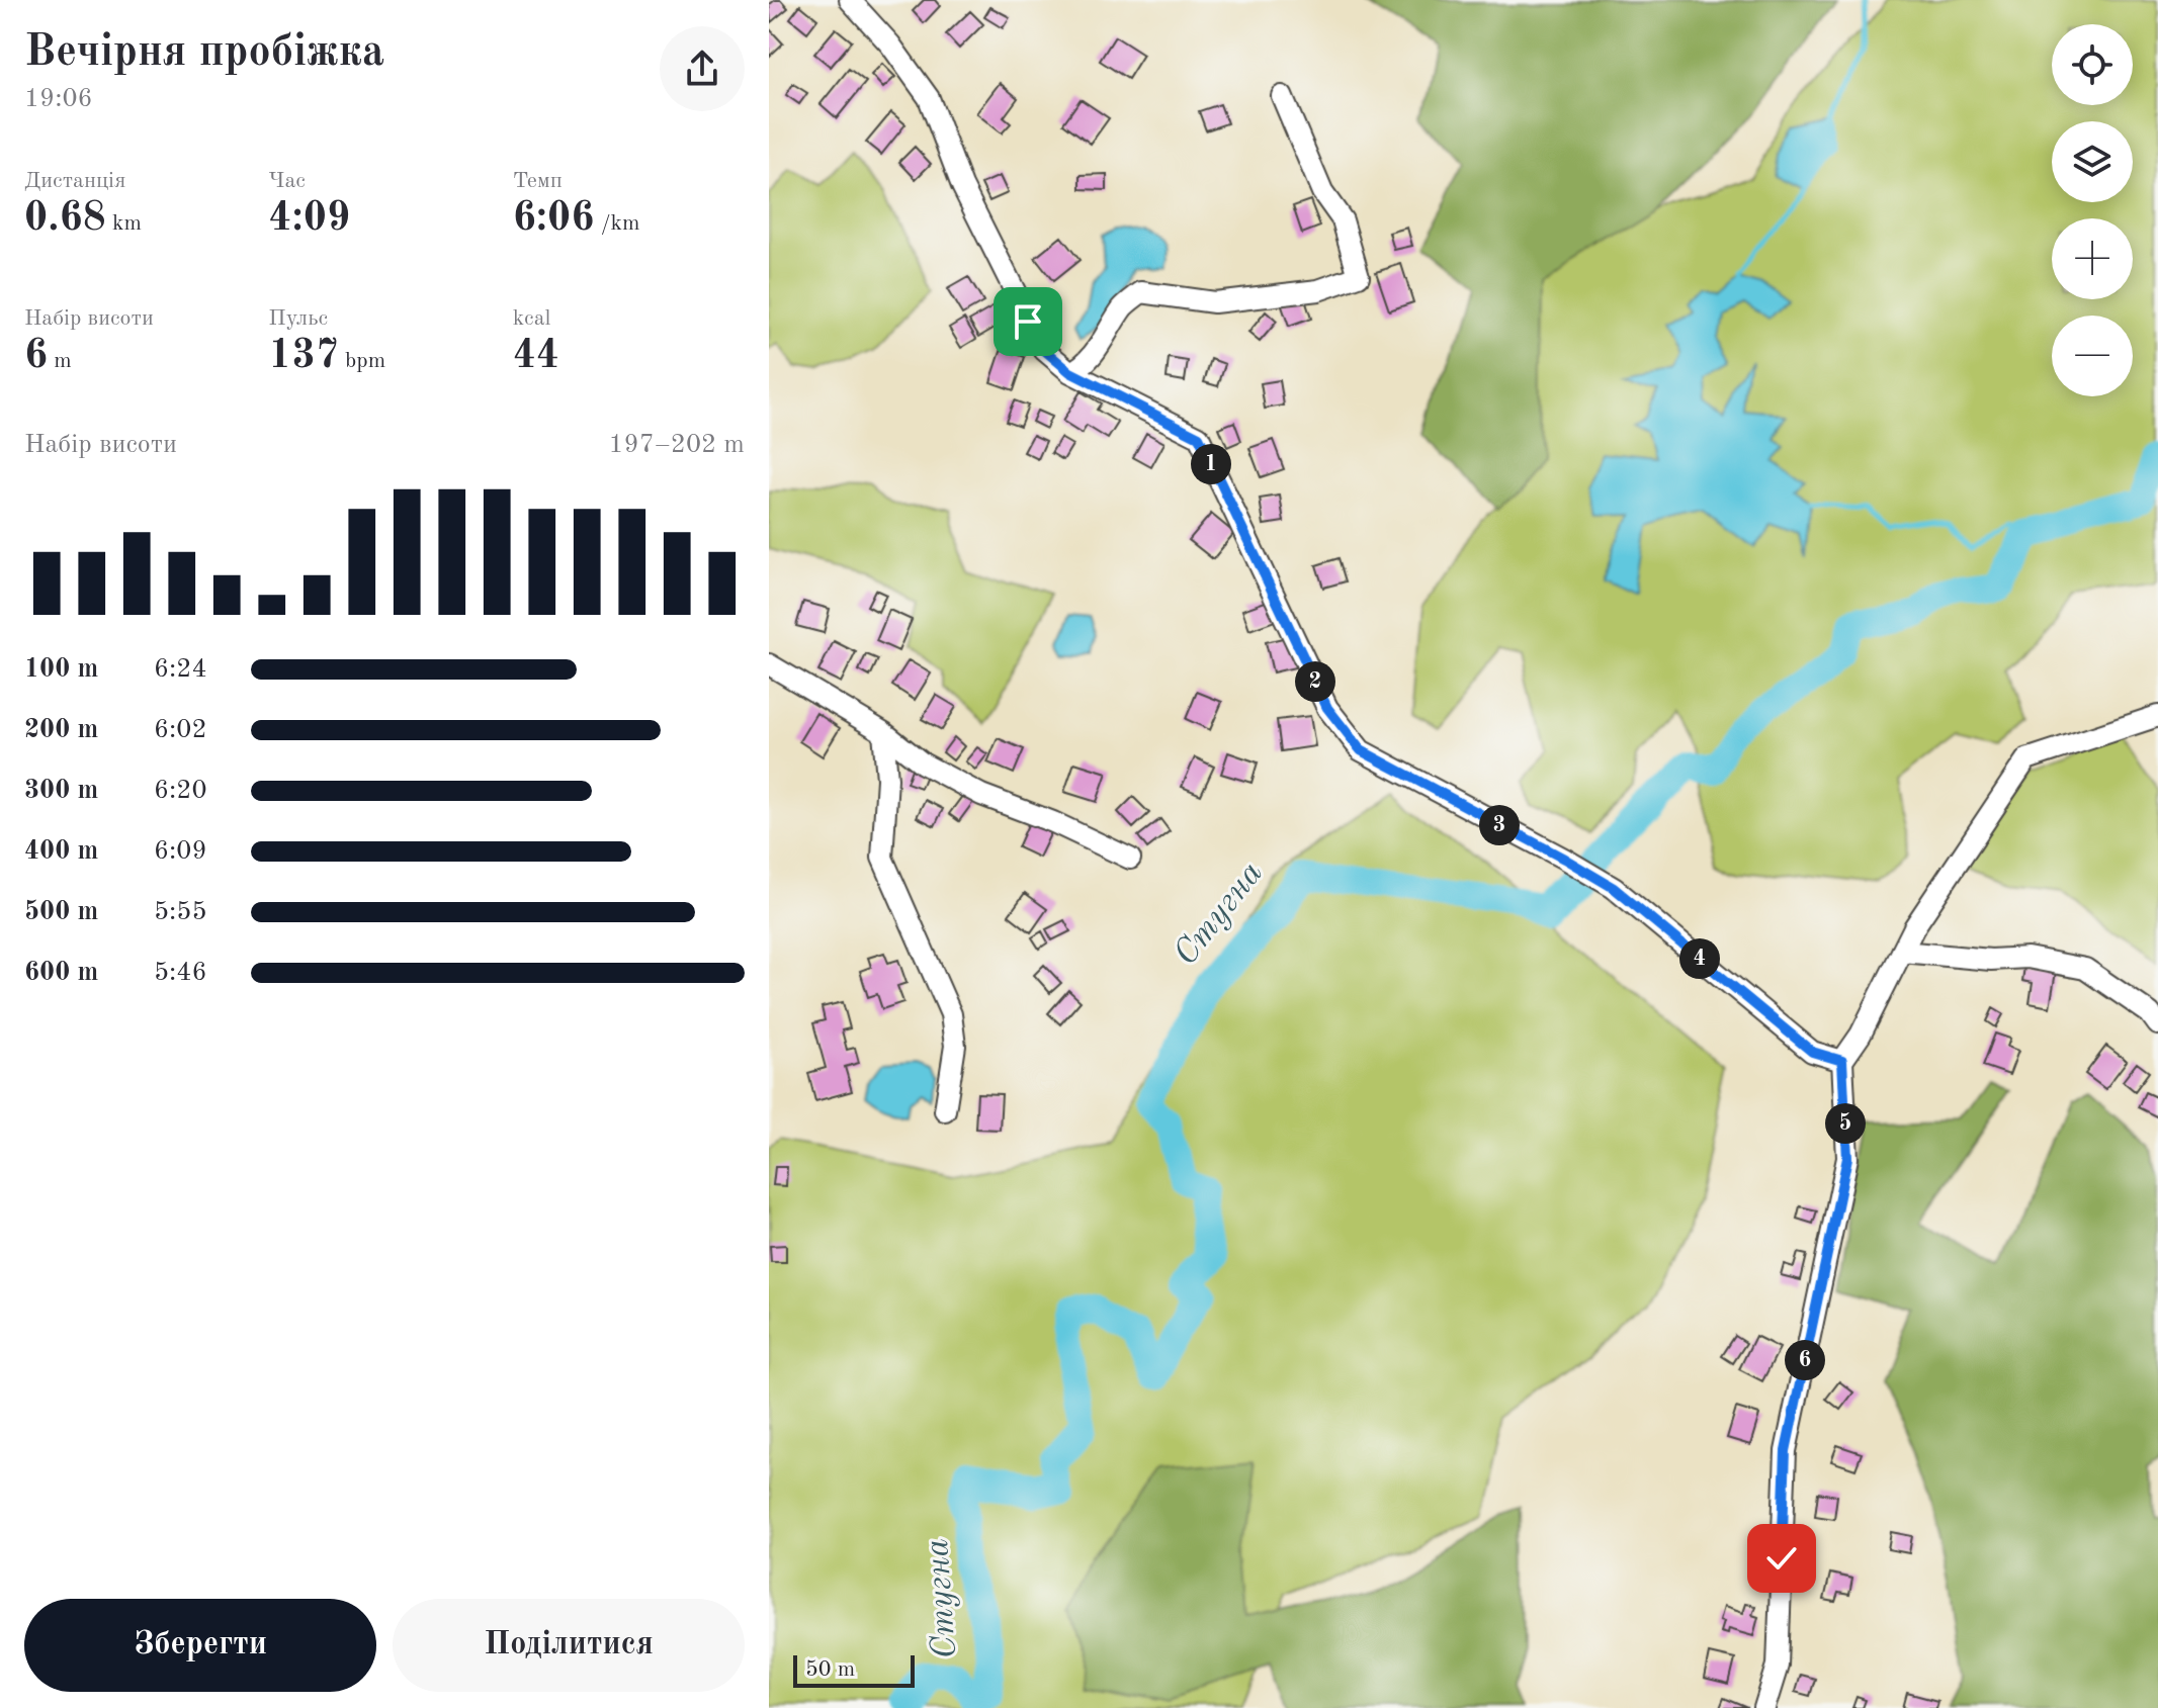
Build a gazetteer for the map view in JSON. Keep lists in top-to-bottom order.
{
  "water": ["Стугна"],
  "scale_bar": "50 m",
  "page": {
    "heading": ["Вечірня пробіжка", "19:06"],
    "map_buttons": ["+", "−"],
    "stats": [
      ["Дистанція", "0.68 km"],
      ["Час", "4:09"],
      ["Темп", "6:06 /km"],
      ["Набір висоти", "6 m"],
      ["Пульс", "137 bpm"],
      ["kcal", "44"]
    ],
    "chart": ["Набір висоти", "197–202 m"],
    "pins": [
      "1",
      "2",
      "3",
      "4",
      "5",
      "6"
    ],
    "list": [
      {
        "name": "100 m",
        "note": "6:24"
      },
      {
        "name": "200 m",
        "note": "6:02"
      },
      {
        "name": "300 m",
        "note": "6:20"
      },
      {
        "name": "400 m",
        "note": "6:09"
      },
      {
        "name": "500 m",
        "note": "5:55"
      },
      {
        "name": "600 m",
        "note": "5:46"
      }
    ],
    "buttons": ["Зберегти", "Поділитися"],
    "scale": "50 m"
  }
}
